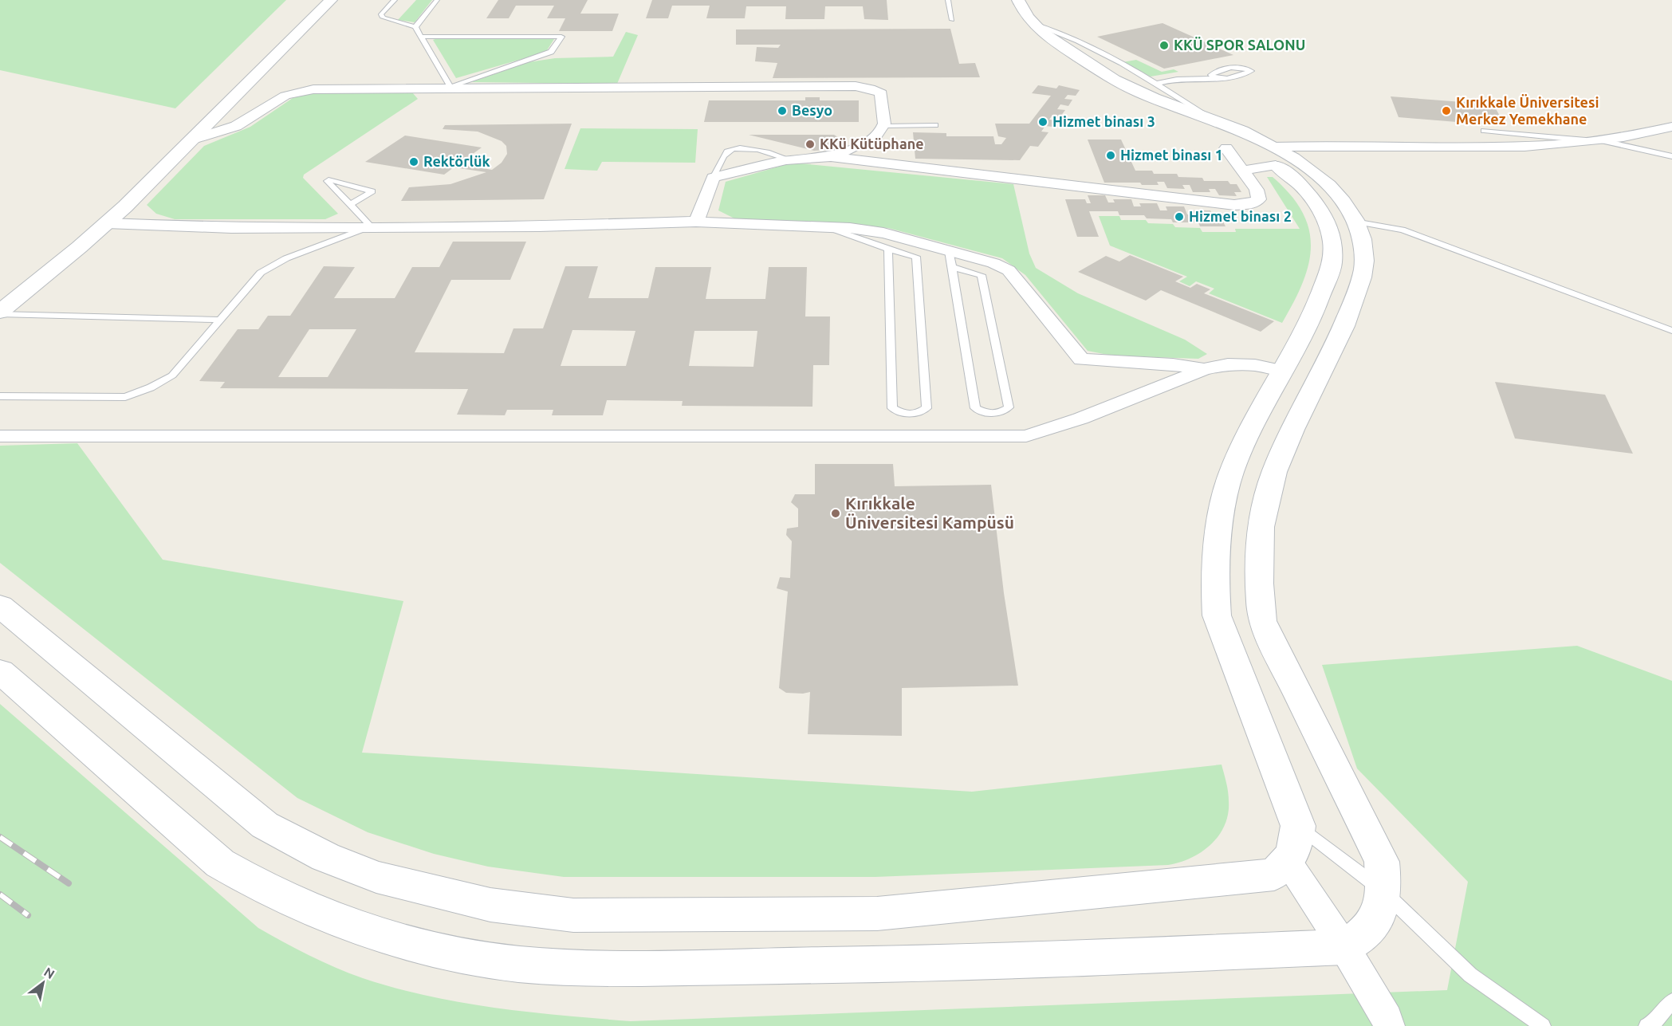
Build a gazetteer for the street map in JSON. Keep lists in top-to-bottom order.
{
  "places": [
    "KKÜ SPOR SALONU",
    "Besyo",
    "Kırıkkale Üniversitesi Merkez Yemekhane",
    "Hizmet binası 3",
    "KKü Kütüphane",
    "Hizmet binası 1",
    "Rektörlük",
    "Hizmet binası 2",
    "Kırıkkale Üniversitesi Kampüsü"
  ],
  "north": "top right"
}
